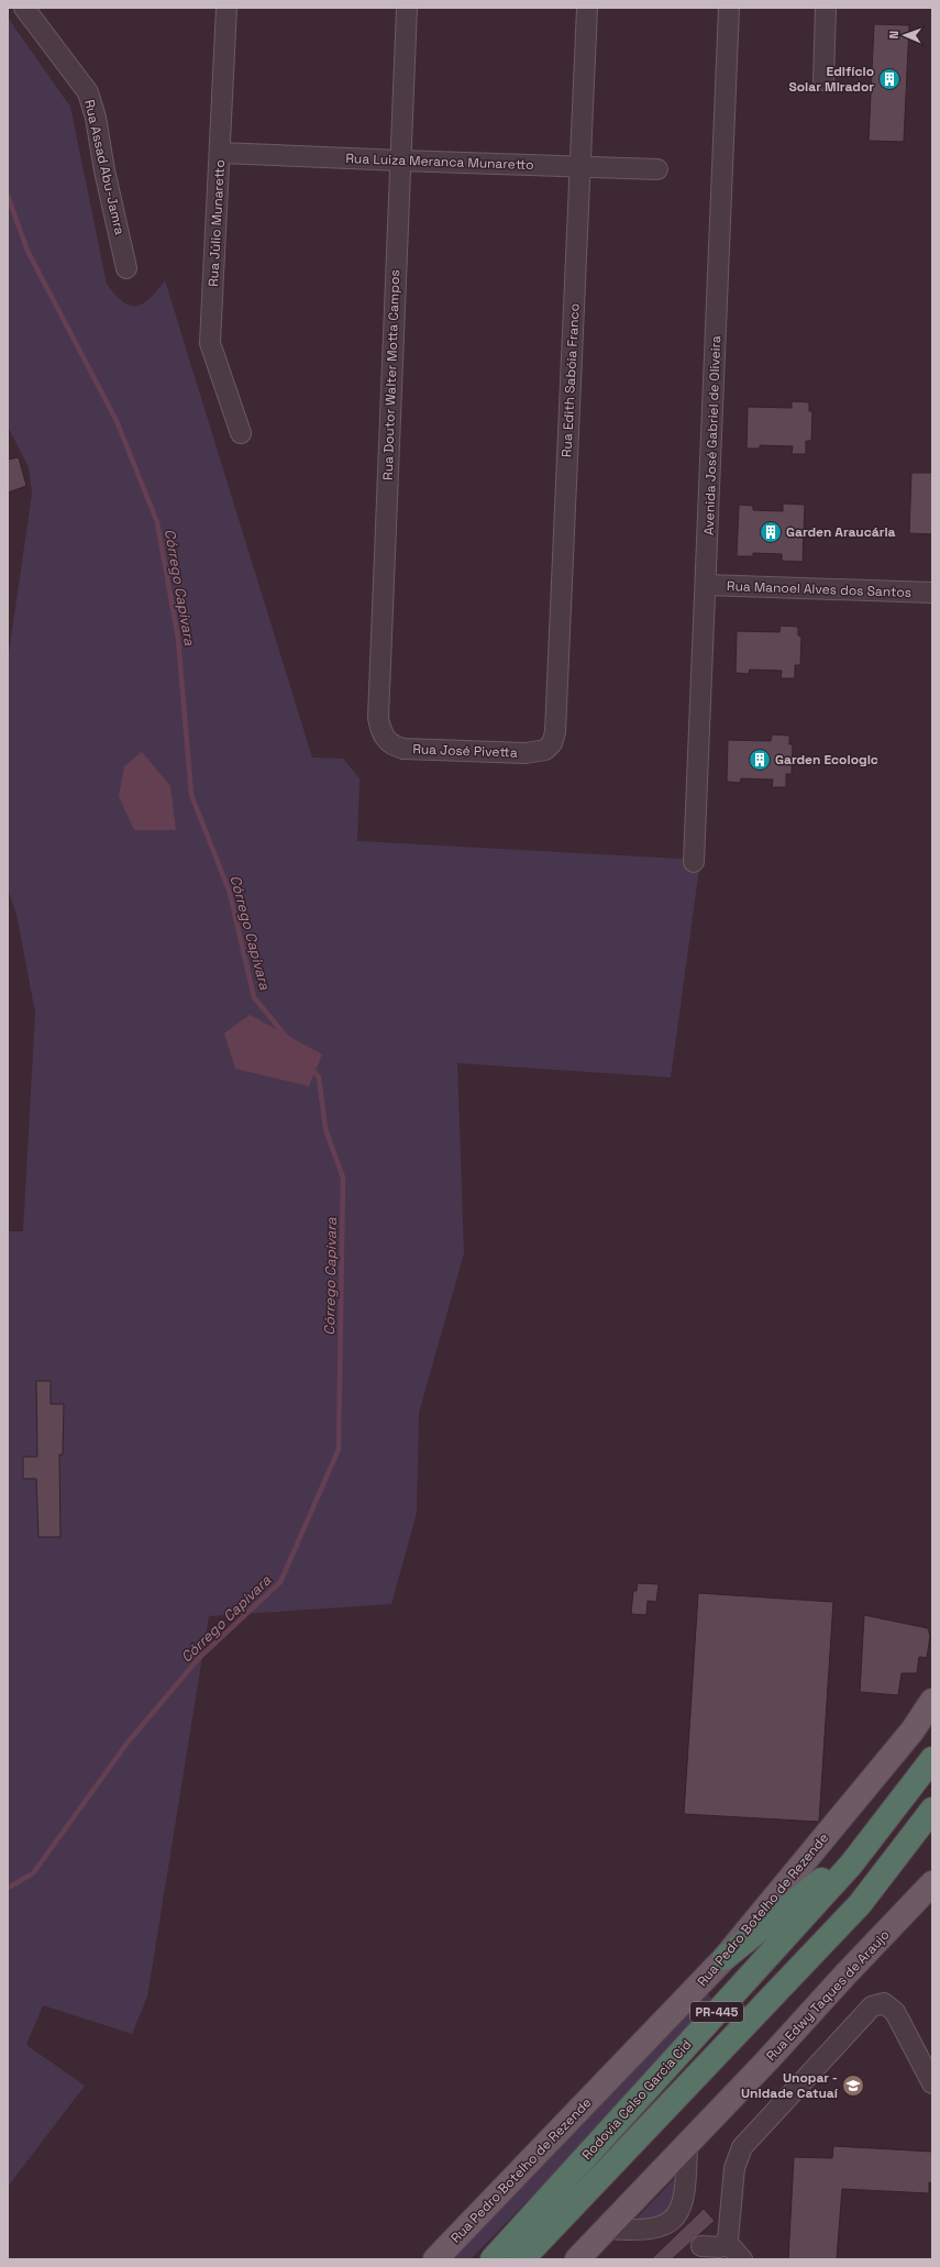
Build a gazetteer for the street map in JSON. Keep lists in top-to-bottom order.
{
  "streets": {
    "highway": ["PR-445", "Rodovia Celso Garcia Cid"],
    "main road": ["Rua Pedro Botelho de Rezende", "Rua Edwy Taques de Araujo"],
    "street": [
      "Rua Luiza Meranca Munaretto",
      "Rua Assad Abu-Jamra",
      "Rua Júlio Munaretto",
      "Rua Doutor Walter Motta Campos",
      "Rua Edith Sabóia Franco",
      "Avenida José Gabriel de Oliveira",
      "Rua Manoel Alves dos Santos",
      "Rua José Pivetta"
    ]
  },
  "crossings": [
    ["Rua Luiza Meranca Munaretto", "Rua Júlio Munaretto"],
    ["Rua Luiza Meranca Munaretto", "Rua Doutor Walter Motta Campos"],
    ["Rua Luiza Meranca Munaretto", "Rua Edith Sabóia Franco"],
    ["Rua Doutor Walter Motta Campos", "Rua José Pivetta"],
    ["Rua Edith Sabóia Franco", "Rua José Pivetta"],
    ["Avenida José Gabriel de Oliveira", "Rua Manoel Alves dos Santos"]
  ],
  "water": ["Córrego Capivara"],
  "places": {
    "building": ["Edifício Solar Mirador", "Garden Araucária", "Garden Ecologic"],
    "school or university": ["Unopar - Unidade Catuaí"]
  },
  "north": "left"
}
